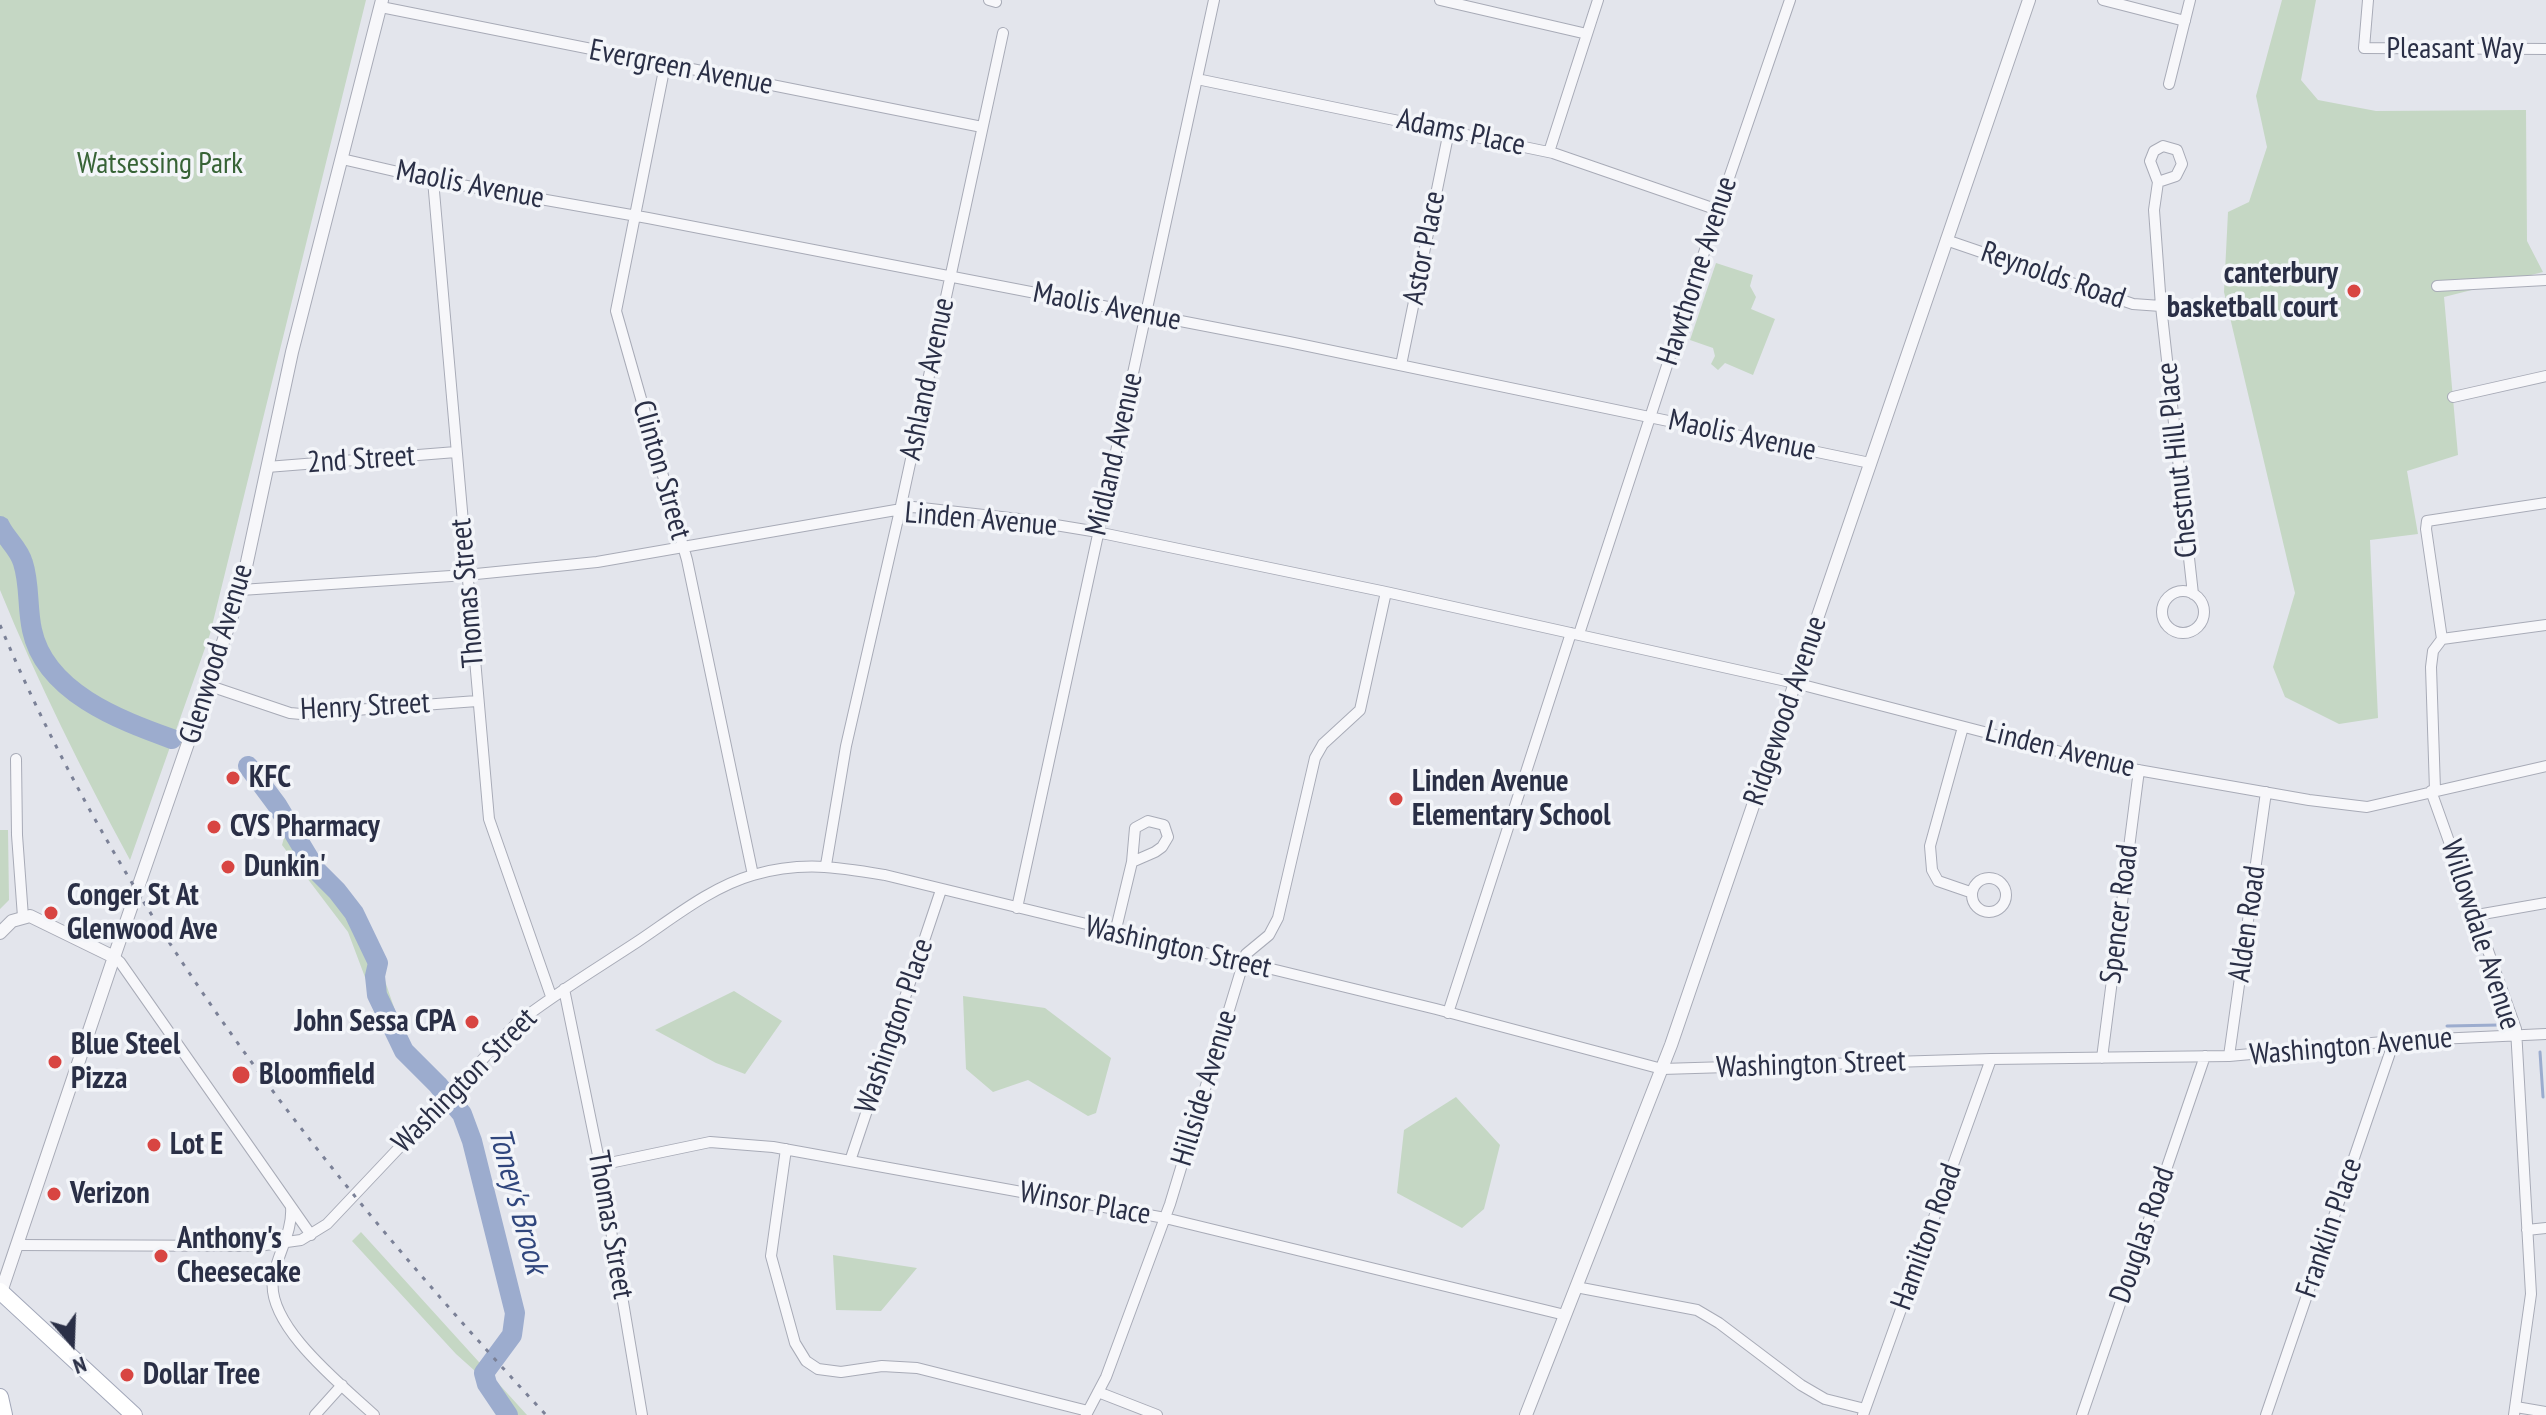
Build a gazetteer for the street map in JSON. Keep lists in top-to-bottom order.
{
  "streets": {
    "street": [
      "Pleasant Way",
      "Evergreen Avenue",
      "Adams Place",
      "Maolis Avenue",
      "Astor Place",
      "Hawthorne Avenue",
      "Reynolds Road",
      "Ashland Avenue",
      "Midland Avenue",
      "2nd Street",
      "Chestnut Hill Place",
      "Clinton Street",
      "Linden Avenue",
      "Thomas Street",
      "Glenwood Avenue",
      "Henry Street",
      "Ridgewood Avenue",
      "Spencer Road",
      "Alden Road",
      "Willowdale Avenue",
      "Washington Street",
      "Washington Place",
      "Washington Avenue",
      "Hillside Avenue",
      "Winsor Place",
      "Franklin Place",
      "Douglas Road",
      "Hamilton Road"
    ]
  },
  "crossings": [
    ["Evergreen Avenue", "Ashland Avenue"],
    ["Evergreen Avenue", "Clinton Street"],
    ["Evergreen Avenue", "Glenwood Avenue"],
    ["Adams Place", "Astor Place"],
    ["Adams Place", "Hawthorne Avenue"],
    ["Adams Place", "Midland Avenue"],
    ["Maolis Avenue", "Astor Place"],
    ["Maolis Avenue", "Hawthorne Avenue"],
    ["Maolis Avenue", "Ashland Avenue"],
    ["Maolis Avenue", "Midland Avenue"],
    ["Maolis Avenue", "Clinton Street"],
    ["Maolis Avenue", "Thomas Street"],
    ["Maolis Avenue", "Glenwood Avenue"],
    ["Maolis Avenue", "Ridgewood Avenue"],
    ["Hawthorne Avenue", "Linden Avenue"],
    ["Hawthorne Avenue", "Washington Street"],
    ["Reynolds Road", "Chestnut Hill Place"],
    ["Reynolds Road", "Ridgewood Avenue"],
    ["Ashland Avenue", "Linden Avenue"],
    ["Ashland Avenue", "Washington Street"],
    ["Midland Avenue", "Linden Avenue"],
    ["Midland Avenue", "Washington Street"],
    ["2nd Street", "Thomas Street"],
    ["2nd Street", "Glenwood Avenue"],
    ["Clinton Street", "Linden Avenue"],
    ["Clinton Street", "Washington Street"],
    ["Linden Avenue", "Thomas Street"],
    ["Linden Avenue", "Glenwood Avenue"],
    ["Linden Avenue", "Ridgewood Avenue"],
    ["Linden Avenue", "Spencer Road"],
    ["Linden Avenue", "Alden Road"],
    ["Linden Avenue", "Willowdale Avenue"],
    ["Linden Avenue", "Hillside Avenue"],
    ["Thomas Street", "Henry Street"],
    ["Thomas Street", "Washington Street"],
    ["Thomas Street", "Winsor Place"],
    ["Glenwood Avenue", "Henry Street"],
    ["Glenwood Avenue", "Washington Street"],
    ["Ridgewood Avenue", "Washington Street"],
    ["Ridgewood Avenue", "Winsor Place"],
    ["Spencer Road", "Washington Street"],
    ["Alden Road", "Washington Avenue"],
    ["Willowdale Avenue", "Washington Avenue"],
    ["Washington Street", "Washington Place"],
    ["Washington Street", "Washington Avenue"],
    ["Washington Street", "Hillside Avenue"],
    ["Washington Street", "Douglas Road"],
    ["Washington Street", "Hamilton Road"],
    ["Washington Place", "Winsor Place"],
    ["Washington Avenue", "Franklin Place"],
    ["Washington Avenue", "Douglas Road"],
    ["Hillside Avenue", "Winsor Place"]
  ],
  "water": ["Toney's Brook"],
  "parks": ["Watsessing Park"],
  "places": [
    "canterbury basketball court",
    "KFC",
    "Linden Avenue Elementary School",
    "CVS Pharmacy",
    "Dunkin'",
    "Conger St At Glenwood Ave",
    "John Sessa CPA",
    "Blue Steel Pizza",
    "Bloomfield",
    "Lot E",
    "Verizon",
    "Anthony's Cheesecake",
    "Dollar Tree"
  ],
  "north": "bottom"
}
